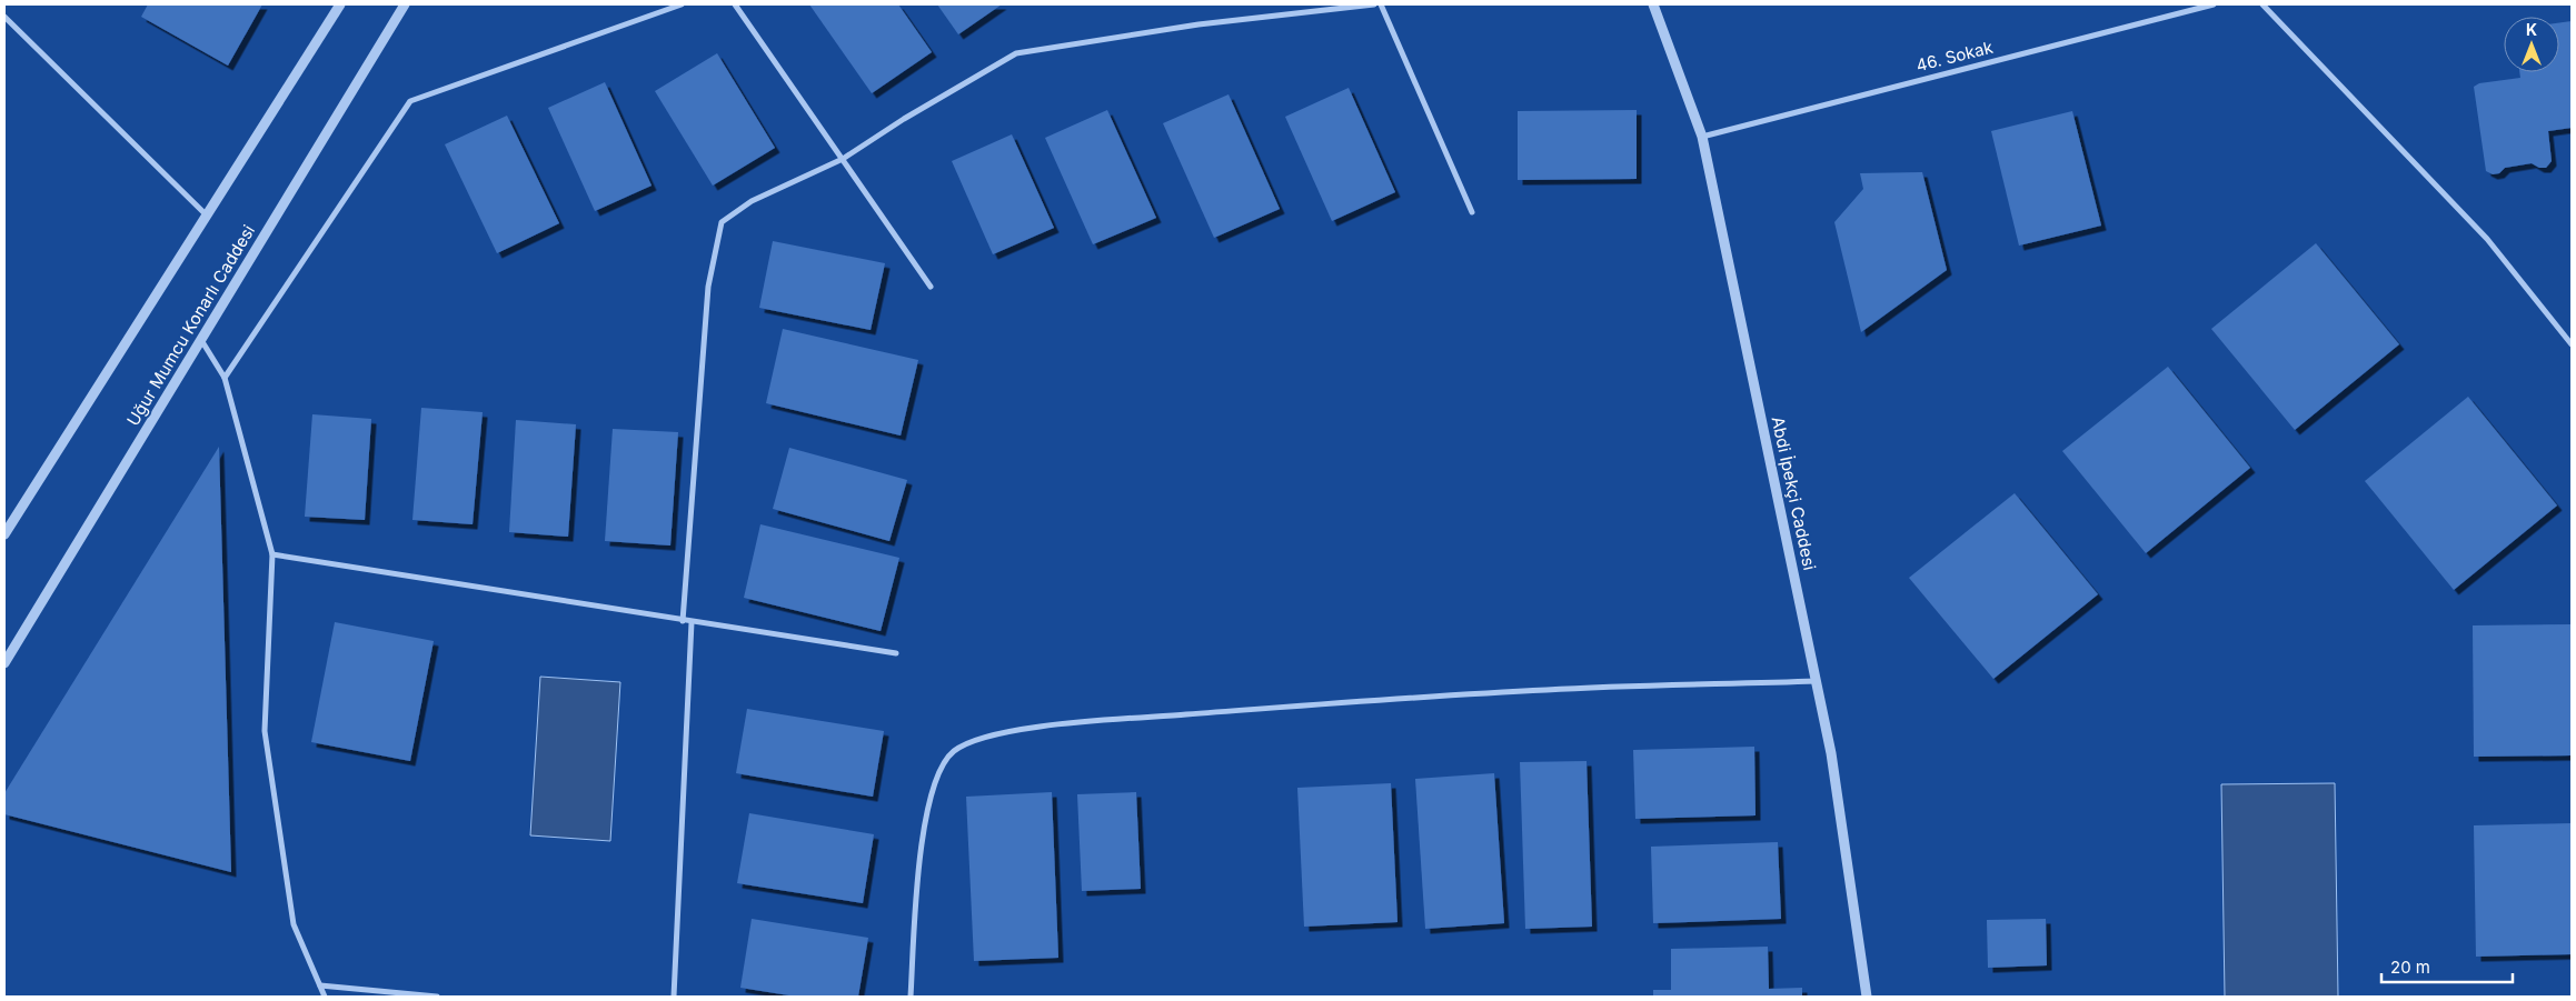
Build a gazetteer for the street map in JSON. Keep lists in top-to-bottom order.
{
  "streets": {
    "street": ["46. Sokak", "Uğur Mumcu Konarlı Caddesi", "Abdi İpekçi Caddesi"]
  },
  "crossings": [
    ["46. Sokak", "Abdi İpekçi Caddesi"]
  ],
  "scale_bar": "20 m",
  "north": "top"
}
